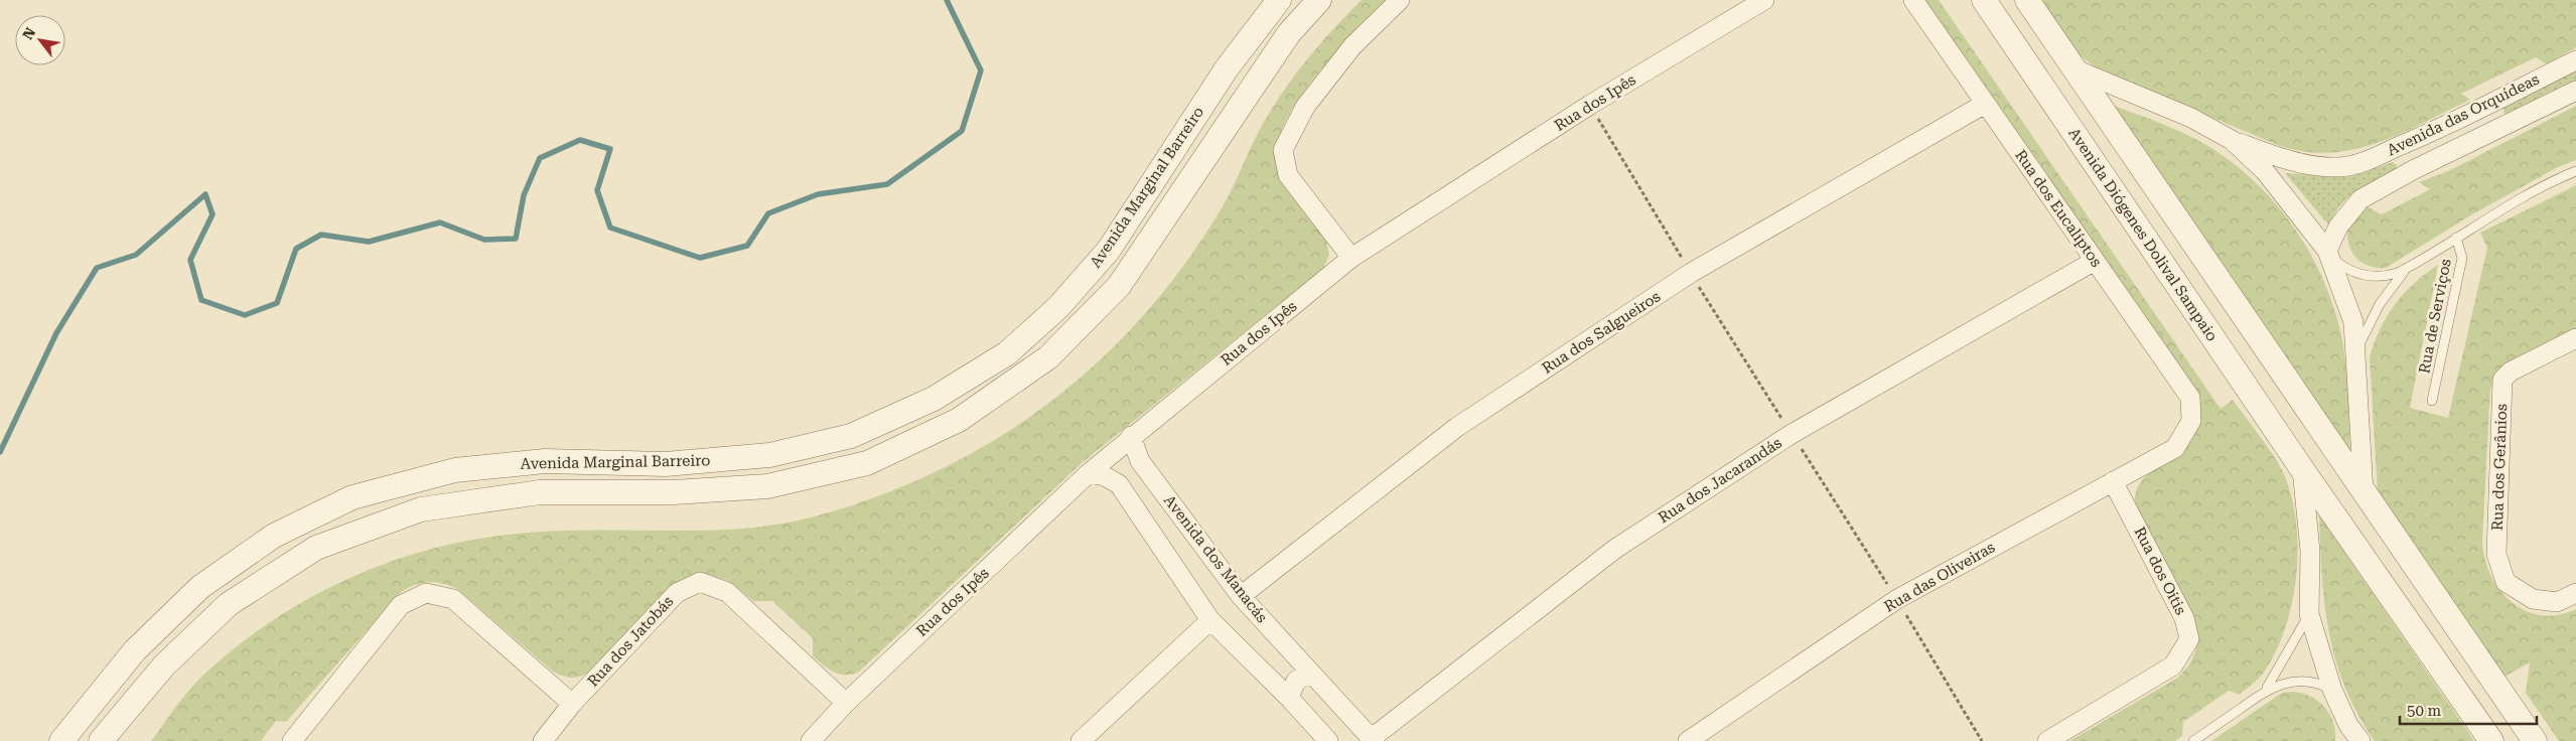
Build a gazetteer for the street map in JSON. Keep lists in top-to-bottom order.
{
  "streets": {
    "street": [
      "Rua dos Ipês",
      "Avenida das Orquídeas",
      "Avenida Marginal Barreiro",
      "Rua dos Eucalíptos",
      "Avenida Diógenes Dolival Sampaio",
      "Rua dos Salgueiros",
      "Rua dos Gerânios",
      "Rua dos Jacarandás",
      "Avenida dos Manacás",
      "Rua dos Oitis",
      "Rua das Oliveiras",
      "Rua dos Jatobás"
    ],
    "lane": ["Rua de Serviços"]
  },
  "crossings": [
    ["Rua dos Ipês", "Avenida dos Manacás"],
    ["Rua dos Ipês", "Rua dos Jatobás"],
    ["Avenida das Orquídeas", "Rua de Serviços"],
    ["Rua dos Eucalíptos", "Rua dos Salgueiros"],
    ["Rua dos Eucalíptos", "Rua dos Jacarandás"],
    ["Rua dos Eucalíptos", "Rua das Oliveiras"],
    ["Rua dos Salgueiros", "Avenida dos Manacás"],
    ["Rua dos Jacarandás", "Avenida dos Manacás"],
    ["Rua dos Oitis", "Rua das Oliveiras"]
  ],
  "scale_bar": "50 m",
  "north": "top left"
}
